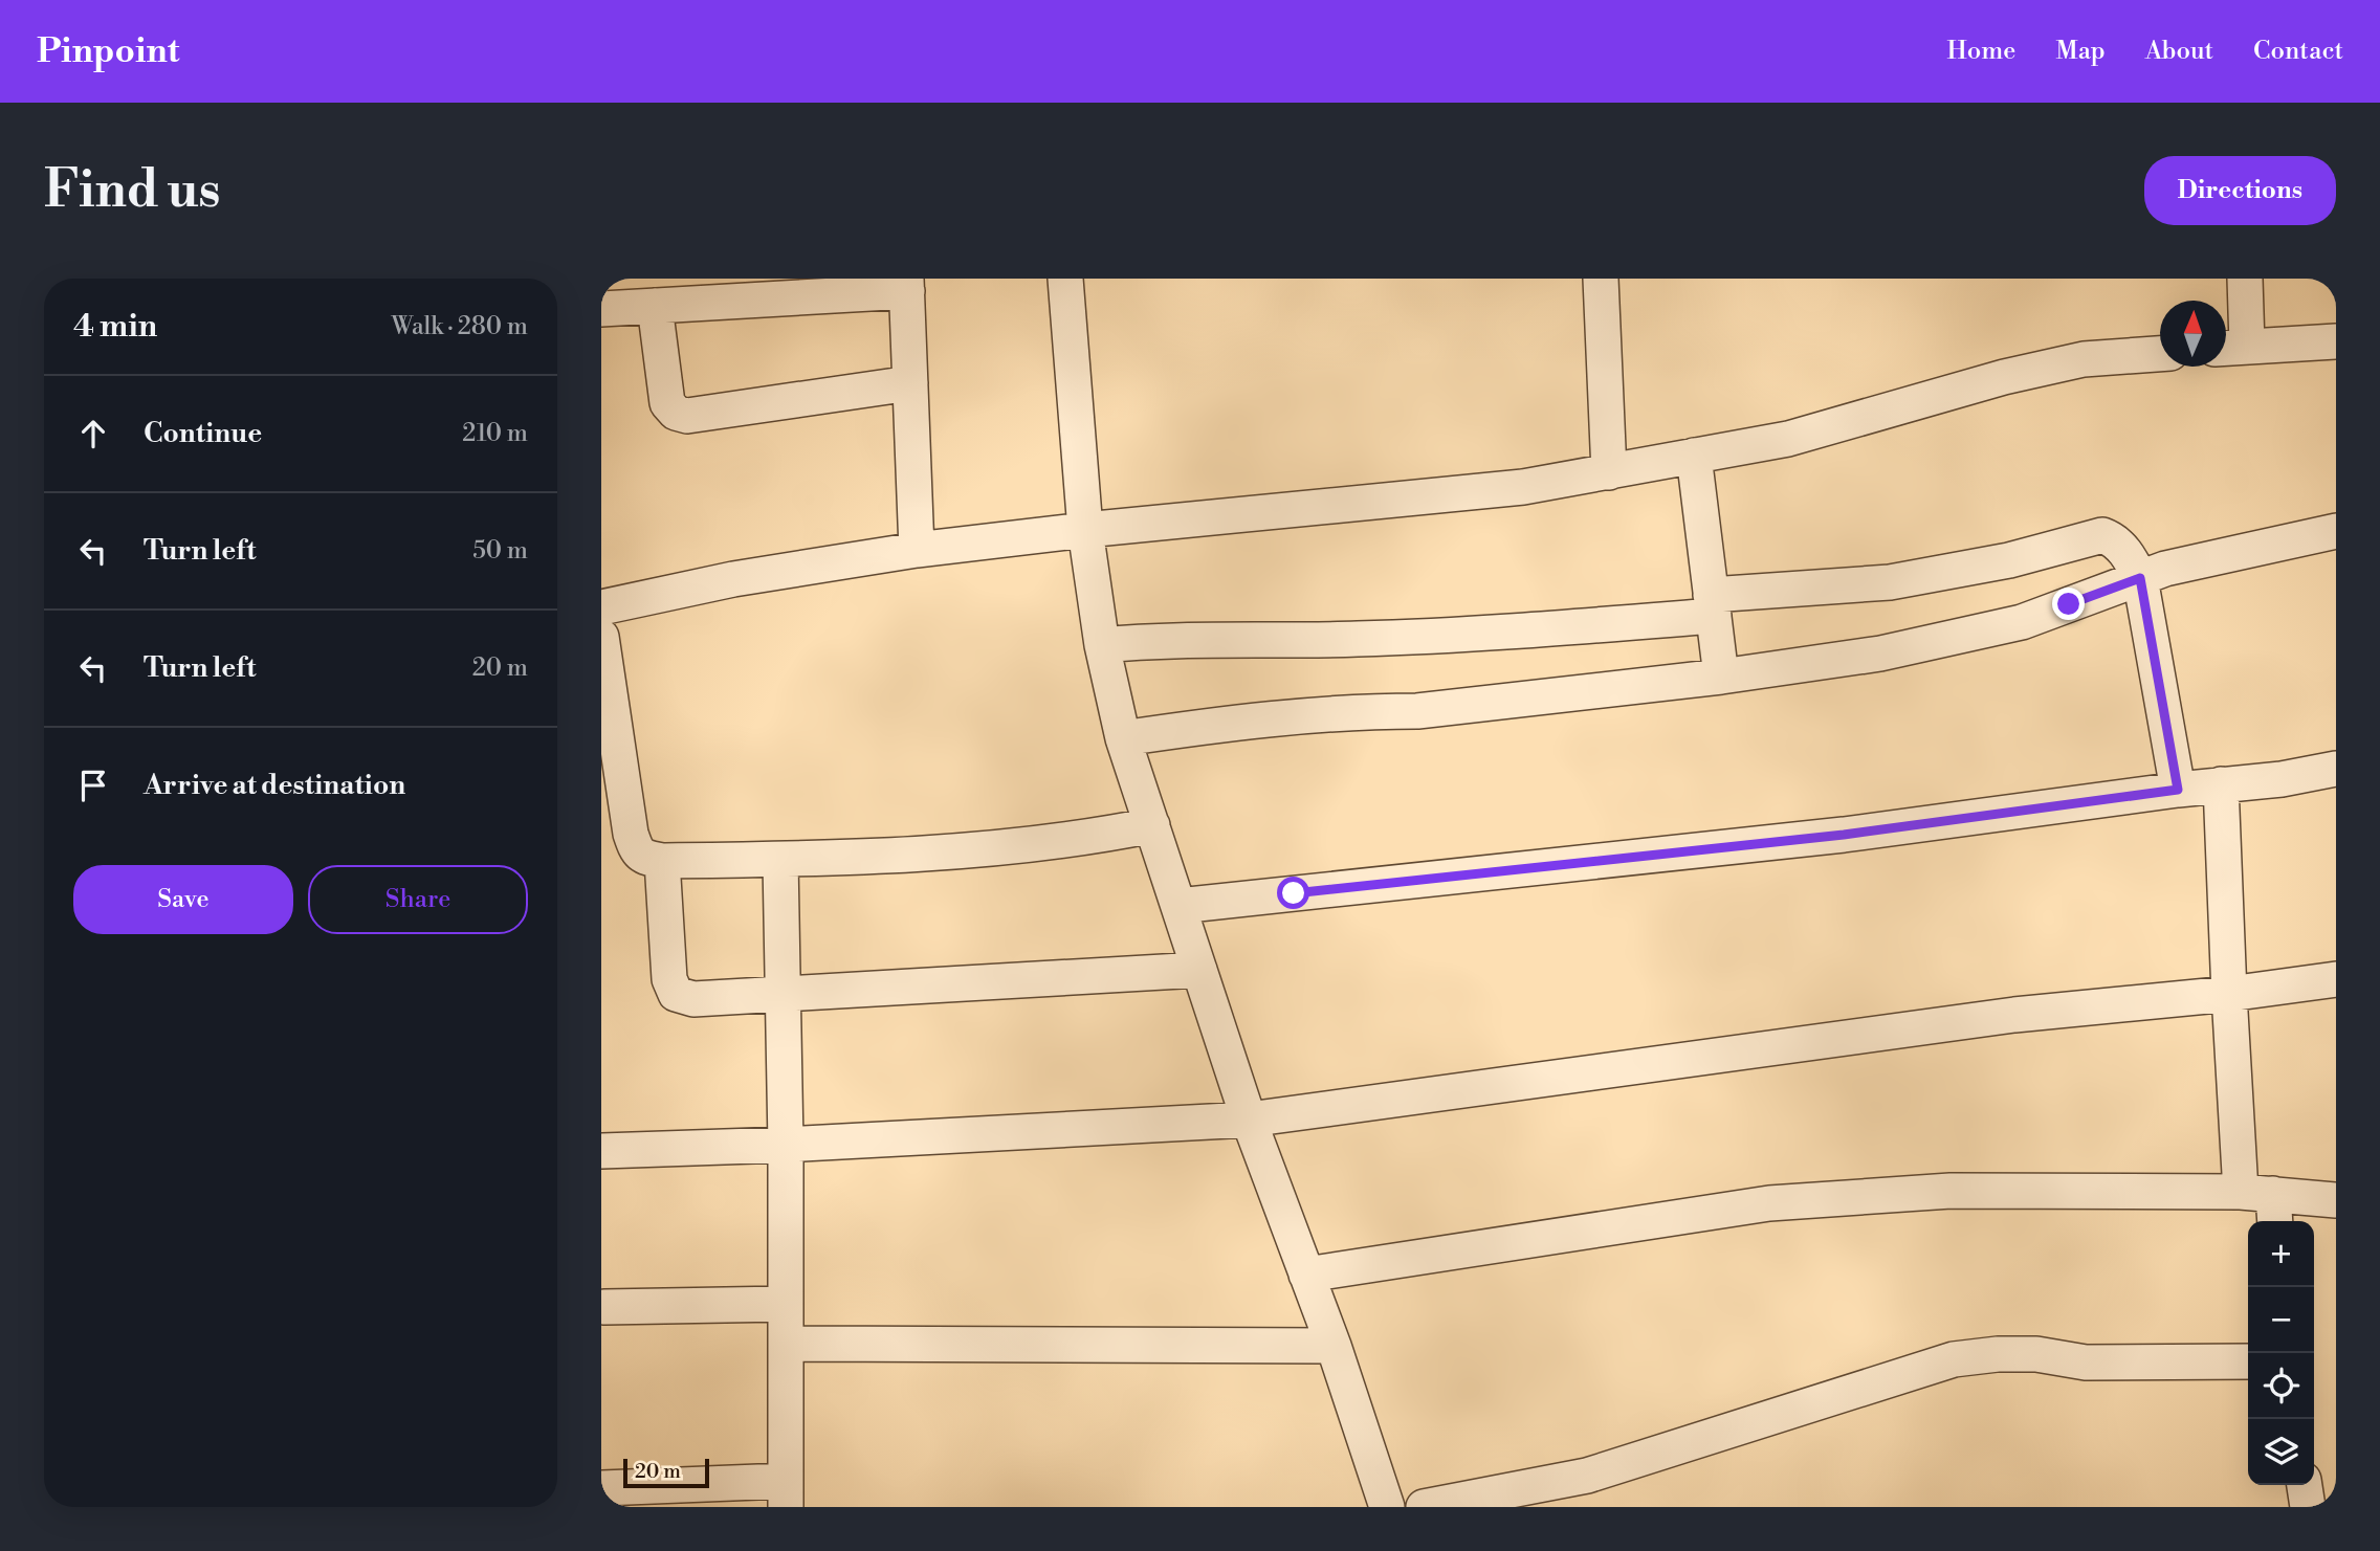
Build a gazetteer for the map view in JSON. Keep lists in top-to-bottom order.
{
  "scale_bar": "20 m",
  "north": "top",
  "page": {
    "header": "Pinpoint",
    "nav": [
      "Home",
      "Map",
      "About",
      "Contact"
    ],
    "buttons": [
      "Directions",
      ["Save", "Share"]
    ],
    "title": "Find us",
    "heading": ["4 min", "Walk · 280 m"],
    "list": [
      ["Continue", "210 m"],
      ["Turn left", "50 m"],
      ["Turn left", "20 m"],
      "Arrive at destination"
    ],
    "map_buttons": ["+", "−"],
    "scale": "20 m"
  }
}
